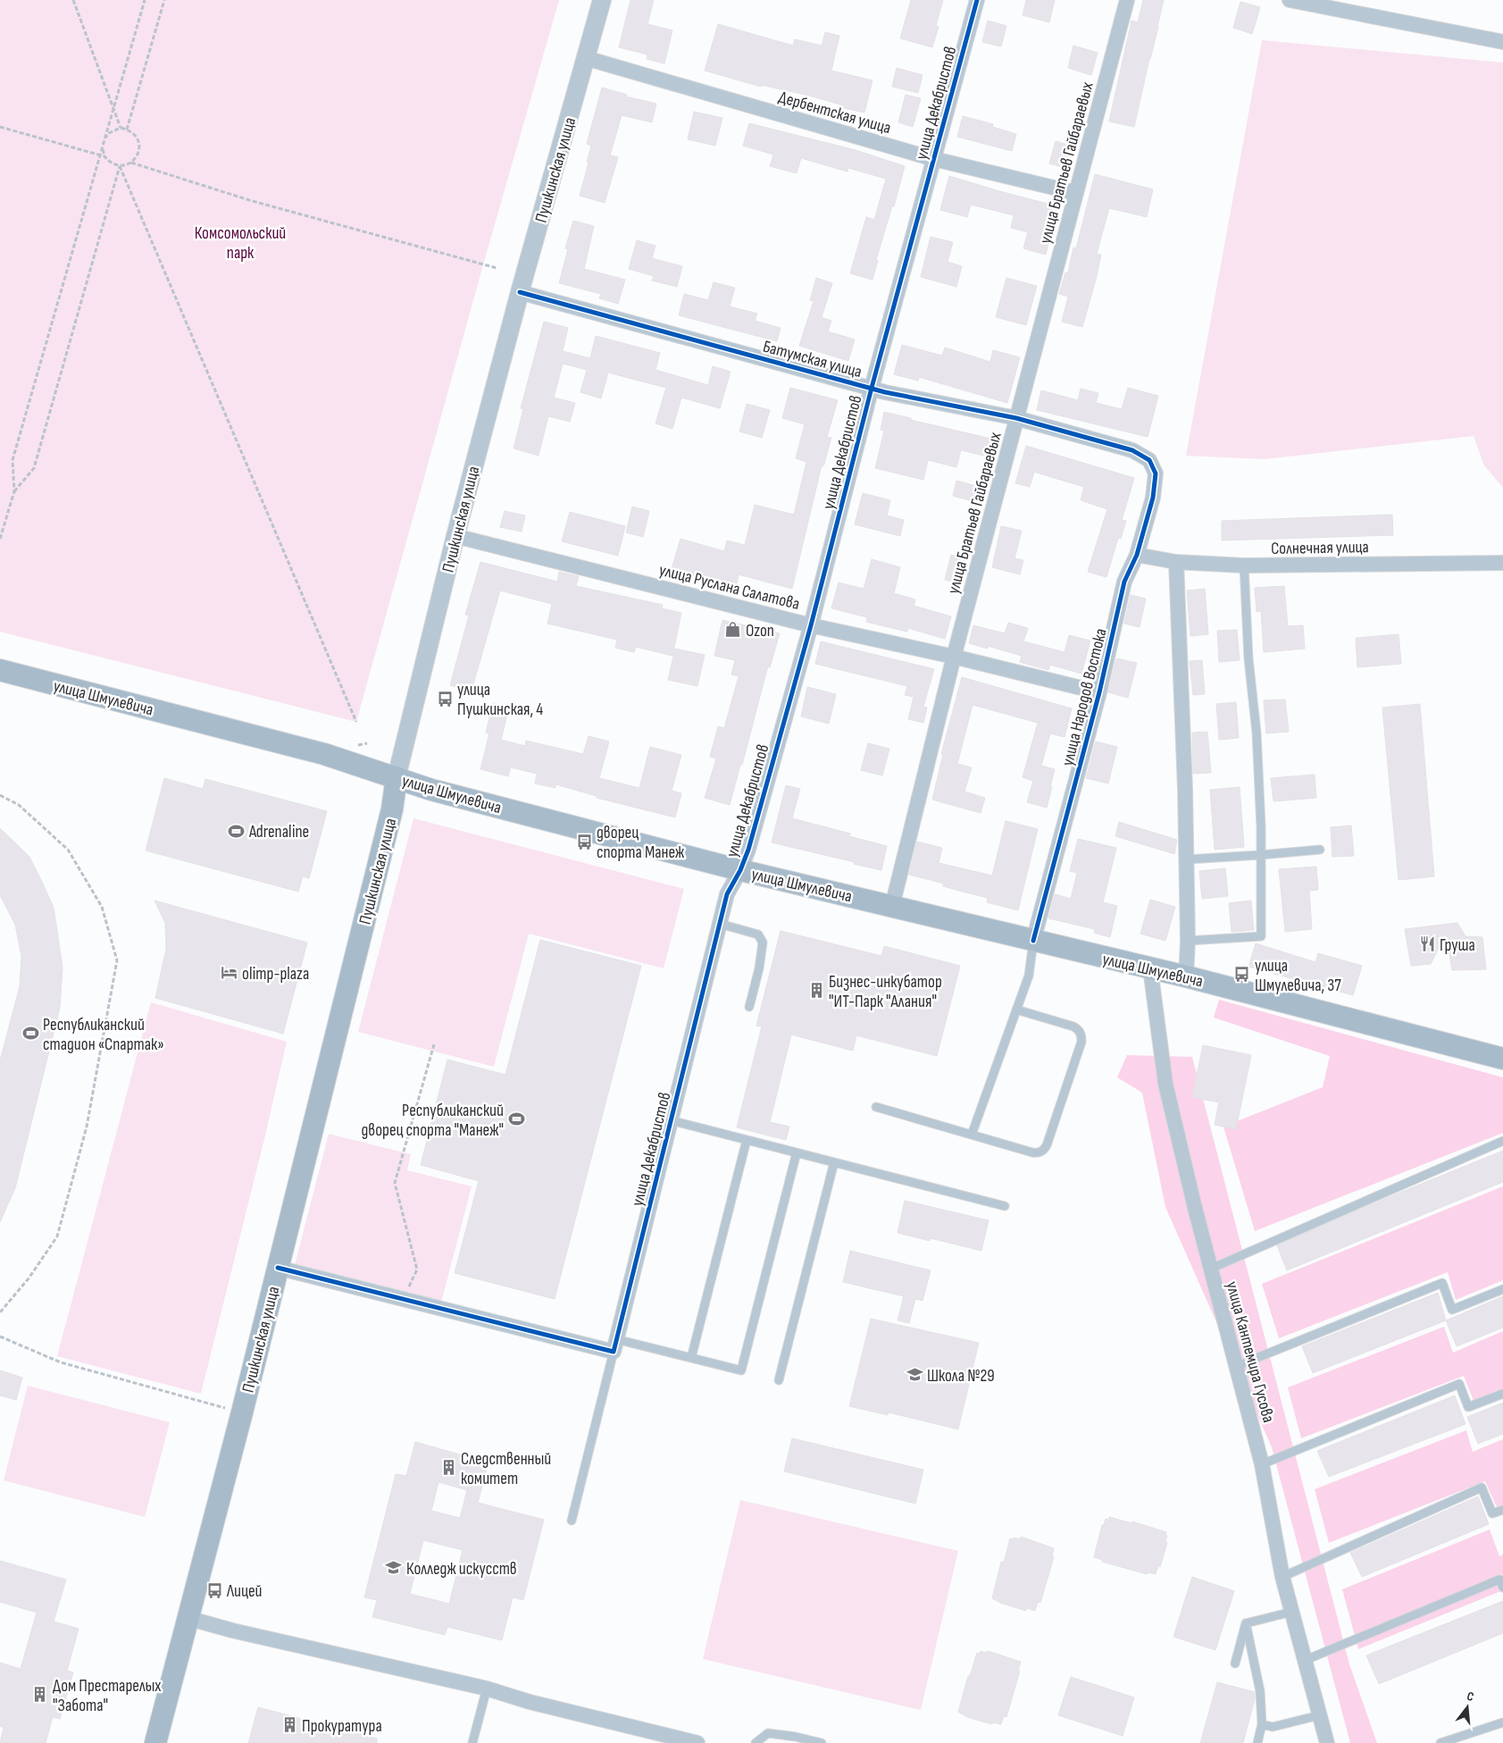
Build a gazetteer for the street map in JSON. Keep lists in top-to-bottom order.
{
  "streets": {
    "main road": ["Пушкинская улица", "улица Шмулевича"],
    "street": [
      "улица Декабристов",
      "Дербентская улица",
      "улица Братьев Гайбараевых",
      "Батумская улица",
      "Солнечная улица",
      "улица Руслана Салатова",
      "улица Народов Востока",
      "улица Кантемира Гусова"
    ]
  },
  "crossings": [
    ["улица Декабристов", "Дербентская улица"],
    ["улица Декабристов", "Батумская улица"],
    ["улица Декабристов", "улица Руслана Салатова"],
    ["улица Декабристов", "улица Шмулевича"],
    ["Дербентская улица", "улица Братьев Гайбараевых"],
    ["Дербентская улица", "Пушкинская улица"],
    ["улица Братьев Гайбараевых", "Батумская улица"],
    ["улица Братьев Гайбараевых", "улица Руслана Салатова"],
    ["улица Братьев Гайбараевых", "улица Шмулевича"],
    ["Пушкинская улица", "Батумская улица"],
    ["Пушкинская улица", "улица Руслана Салатова"],
    ["Пушкинская улица", "улица Шмулевича"],
    ["Батумская улица", "улица Народов Востока"],
    ["Солнечная улица", "улица Народов Востока"],
    ["улица Руслана Салатова", "улица Народов Востока"],
    ["улица Шмулевича", "улица Народов Востока"],
    ["улица Шмулевича", "улица Кантемира Гусова"]
  ],
  "parks": ["Комсомольский парк"],
  "places": {
    "shop": ["Ozon"],
    "bus stop": [
      "улица Пушкинская, 4",
      "дворец спорта Манеж",
      "улица Шмулевича, 37",
      "Лицей"
    ],
    "sports": ["Adrenaline", "Республиканский стадион «Спартак»", "Республиканский дворец спорта \"Манеж\""],
    "restaurant": ["Груша"],
    "hotel": ["olimp-plaza"],
    "building": [
      "Бизнес-инкубатор \"ИТ-Парк \"Алания\"",
      "Следственный комитет",
      "Дом Престарелых \"Забота\"",
      "Прокуратура"
    ],
    "school or university": ["Школа №29", "Колледж искусств"]
  },
  "north": "top"
}
